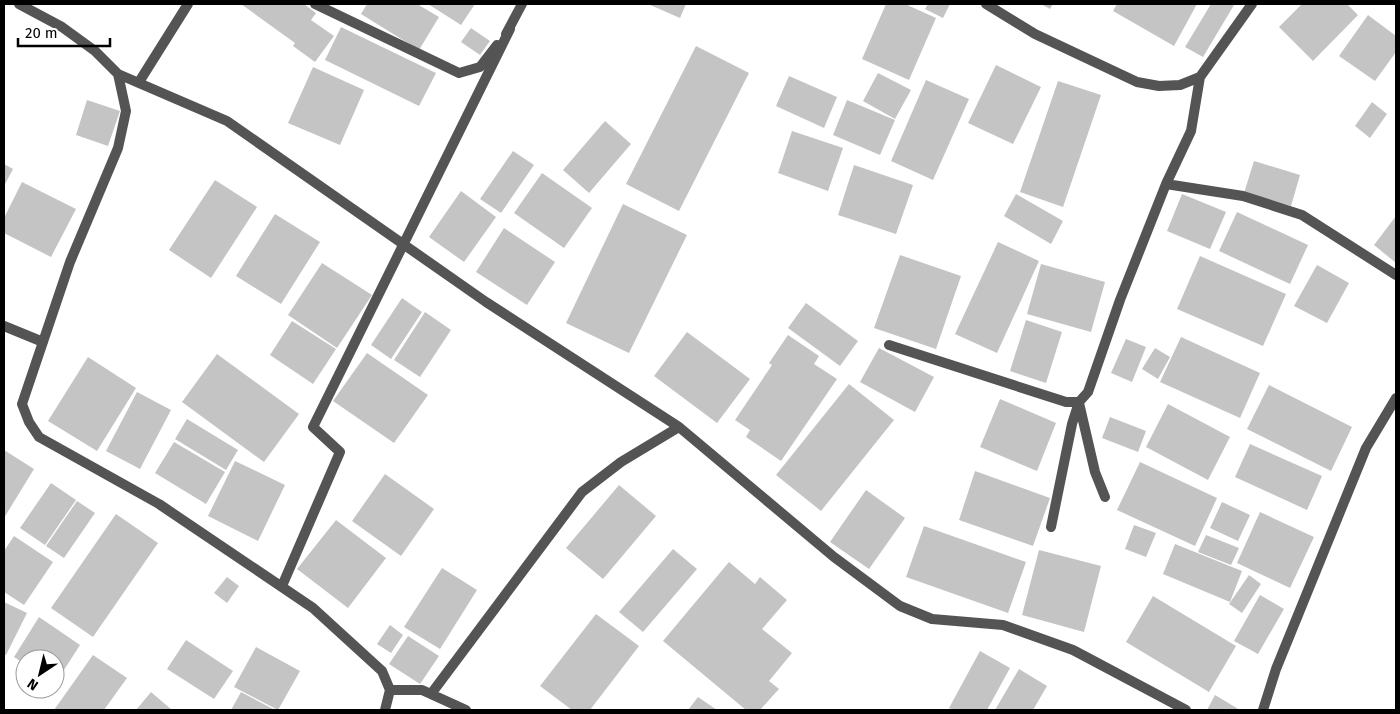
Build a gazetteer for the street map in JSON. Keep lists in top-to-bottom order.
{
  "scale_bar": "20 m",
  "north": "bottom left"
}
